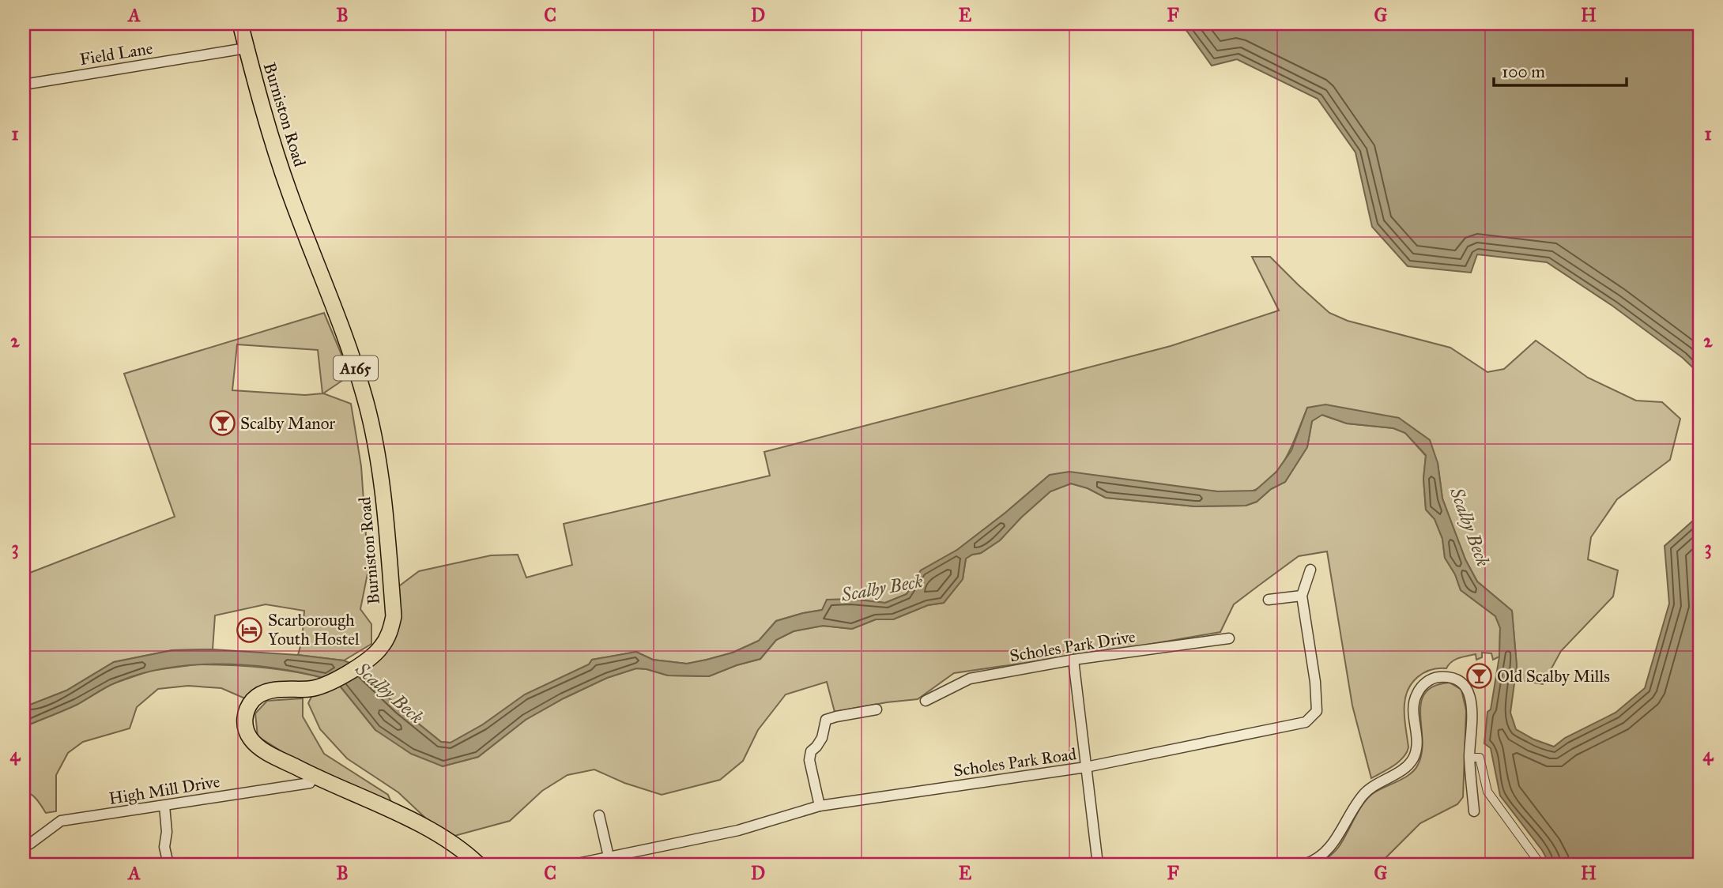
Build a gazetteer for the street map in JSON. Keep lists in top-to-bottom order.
{
  "streets": {
    "main road": ["Burniston Road", "A165"],
    "street": [
      "Field Lane",
      "Scholes Park Drive",
      "Scholes Park Road",
      "High Mill Drive"
    ]
  },
  "crossings": [
    ["Field Lane", "Burniston Road"],
    ["Burniston Road", "High Mill Drive"]
  ],
  "water": ["Scalby Beck"],
  "places": {
    "bar": ["Scalby Manor", "Old Scalby Mills"],
    "hotel": ["Scarborough Youth Hostel"]
  },
  "scale_bar": "100 m",
  "grid": {
    "columns": [
      "A",
      "B",
      "C",
      "D",
      "E",
      "F",
      "G",
      "H"
    ],
    "rows": [
      "1",
      "2",
      "3",
      "4"
    ]
  }
}
